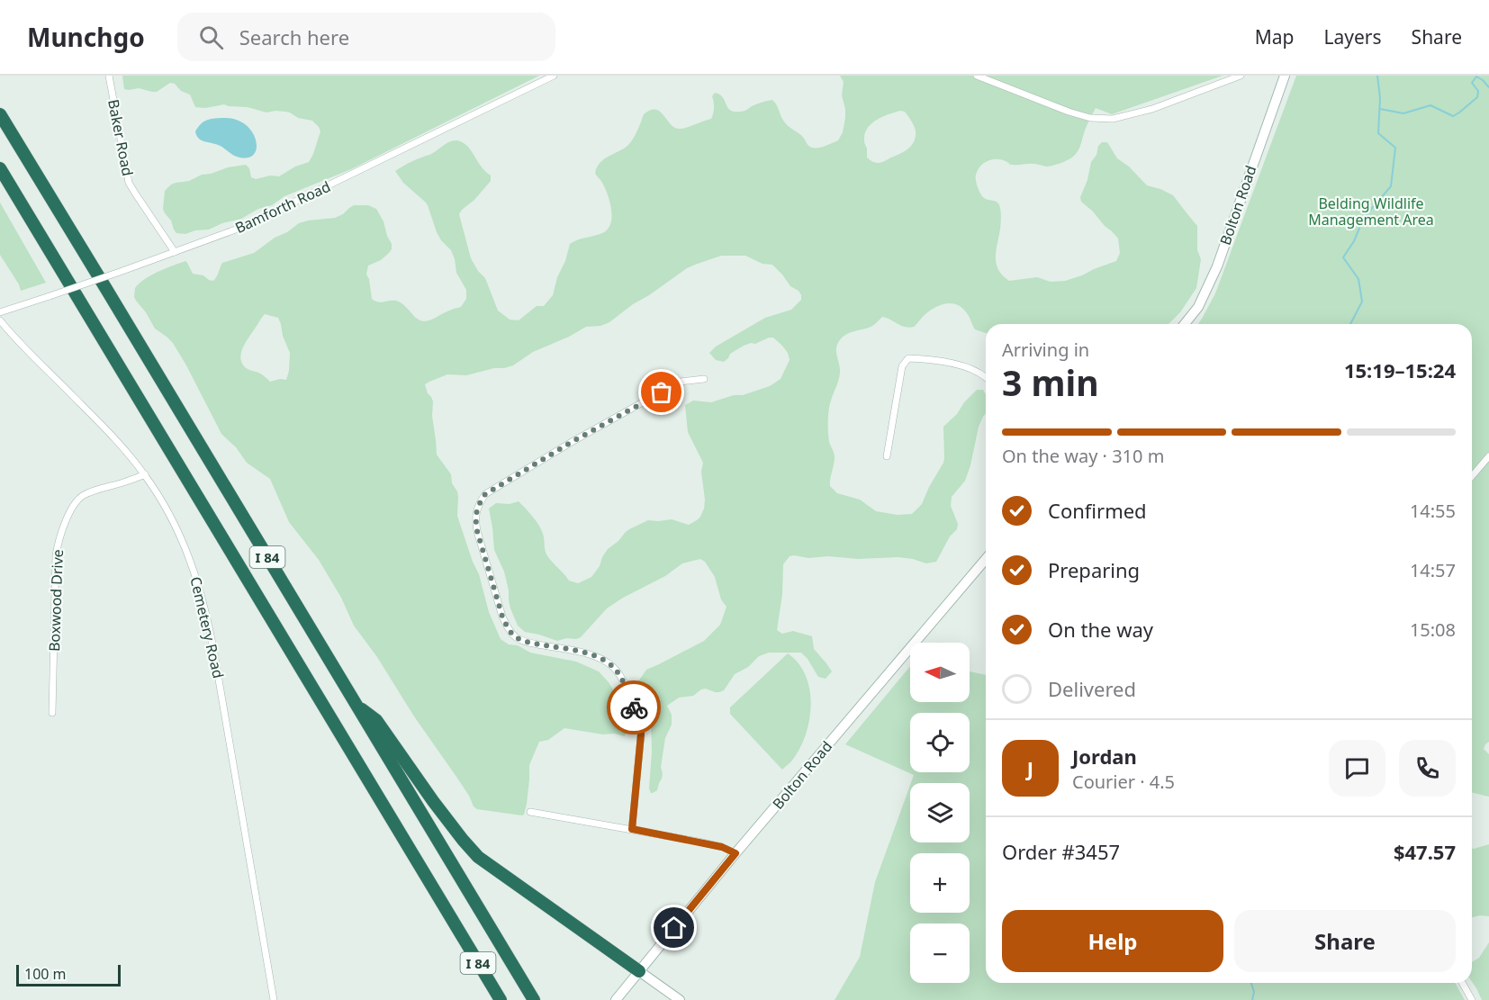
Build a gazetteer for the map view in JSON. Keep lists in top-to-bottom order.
{
  "streets": {
    "highway": ["I 84"],
    "street": [
      "Baker Road",
      "Bolton Road",
      "Bamforth Road",
      "Boxwood Drive",
      "Cemetery Road"
    ]
  },
  "crossings": [
    ["Baker Road", "Bamforth Road"],
    ["Boxwood Drive", "Cemetery Road"]
  ],
  "parks": ["Belding Wildlife Management Area"],
  "scale_bar": "100 m",
  "north": "left",
  "page": {
    "header": "Munchgo",
    "search": "Search here",
    "nav": ["Map", "Layers", "Share"],
    "heading": ["3 min", "Arriving in", "15:19–15:24"],
    "panel": [
      "Jordan",
      "Courier · 4.5",
      "Order #3457",
      "$47.57"
    ],
    "bar": "On the way · 310 m",
    "list": [
      ["Confirmed", "14:55"],
      ["Preparing", "14:57"],
      ["On the way", "15:08"],
      "Delivered"
    ],
    "map_buttons": ["+", "−"],
    "round": "J",
    "buttons": ["Help", "Share"],
    "scale": "100 m"
  }
}
